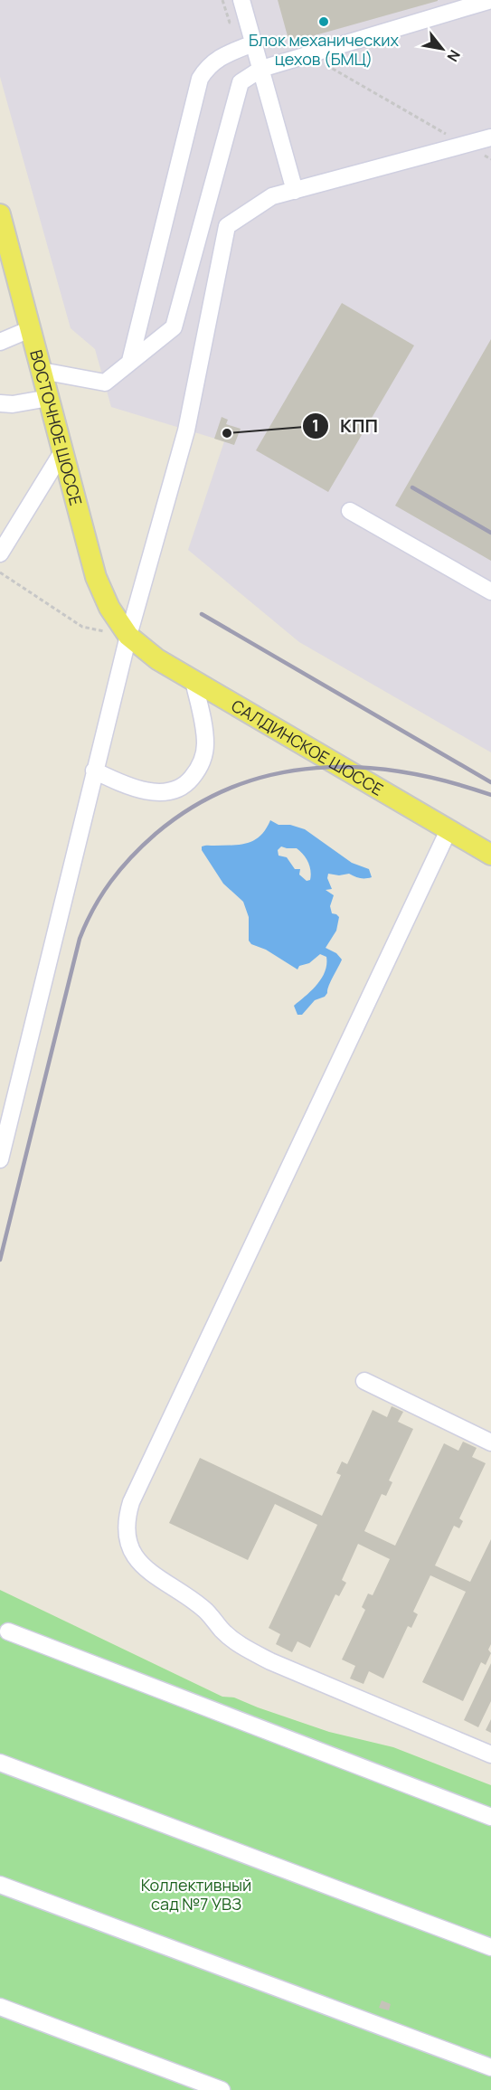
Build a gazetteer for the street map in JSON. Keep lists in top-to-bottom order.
{
  "streets": {
    "main road": ["ВОСТОЧНОЕ ШОССЕ", "САЛДИНСКОЕ ШОССЕ"]
  },
  "crossings": [
    ["ВОСТОЧНОЕ ШОССЕ", "САЛДИНСКОЕ ШОССЕ"]
  ],
  "parks": ["Коллективный сад №7 УВЗ"],
  "places": ["Блок механических цехов (БМЦ)", "КПП"],
  "north": "bottom right"
}
